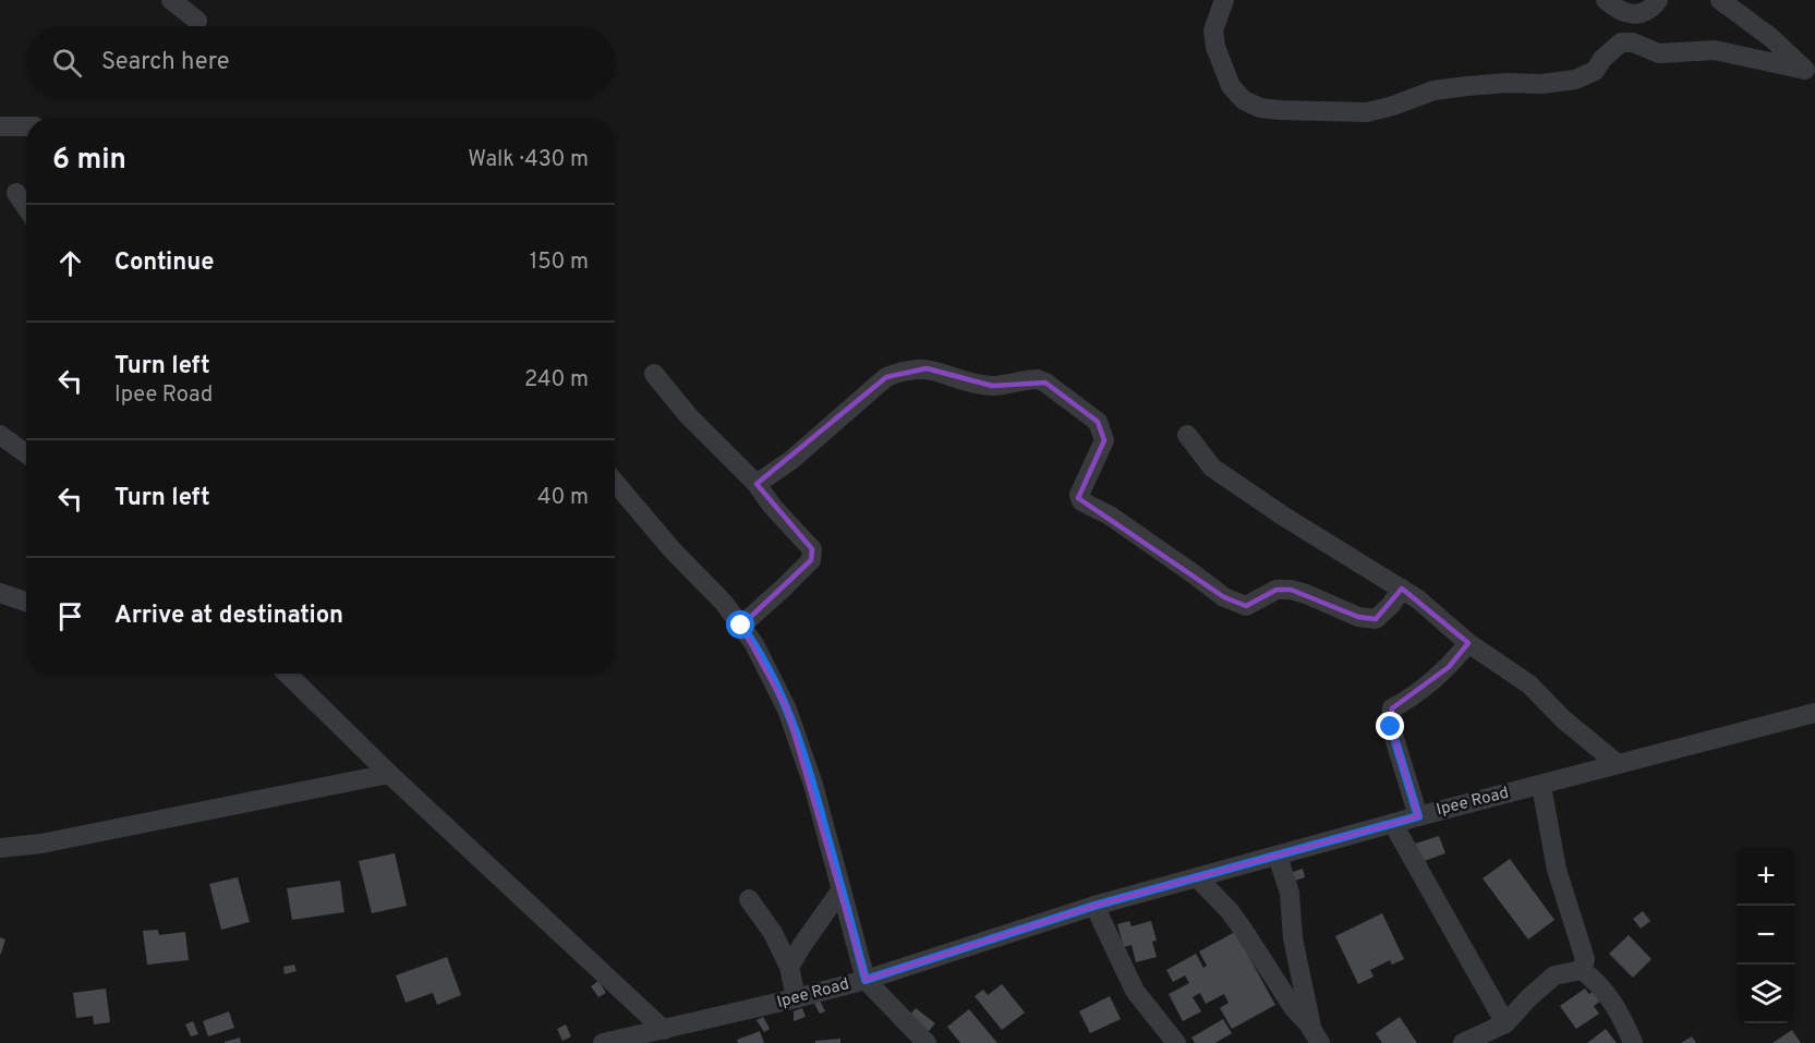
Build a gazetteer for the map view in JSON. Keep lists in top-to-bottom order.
{
  "streets": {
    "street": ["Ipee Road"]
  },
  "page": {
    "search": "Search here",
    "heading": ["6 min", "Walk · 430 m"],
    "list": [
      ["Continue", "150 m"],
      ["Turn left", "Ipee Road", "240 m"],
      ["Turn left", "40 m"],
      "Arrive at destination"
    ],
    "map_buttons": ["+", "−"]
  }
}
